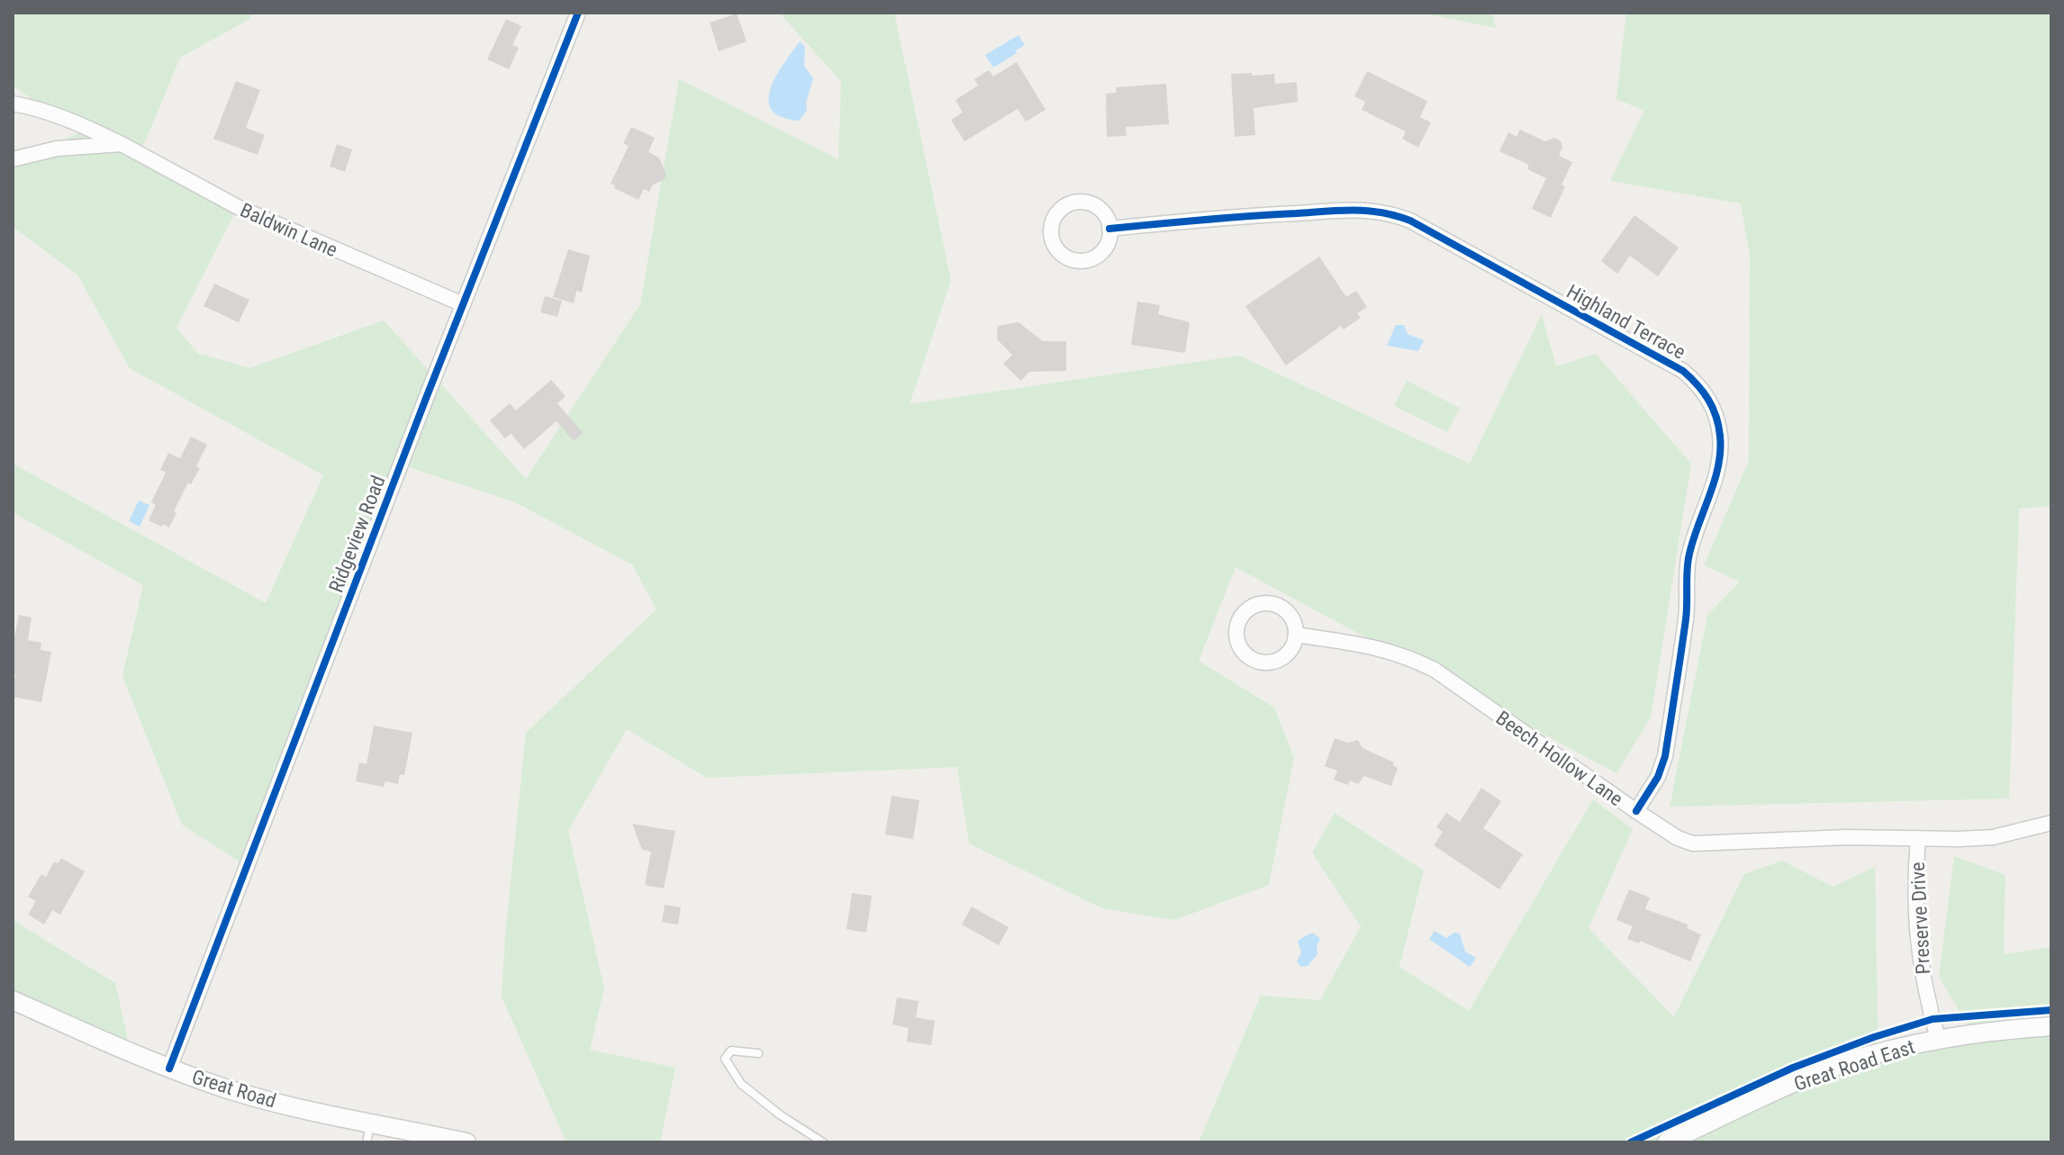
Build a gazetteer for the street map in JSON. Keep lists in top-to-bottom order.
{
  "streets": {
    "street": [
      "Baldwin Lane",
      "Highland Terrace",
      "Ridgeview Road",
      "Beech Hollow Lane",
      "Preserve Drive",
      "Great Road East",
      "Great Road"
    ]
  },
  "crossings": [
    ["Baldwin Lane", "Ridgeview Road"],
    ["Highland Terrace", "Beech Hollow Lane"],
    ["Ridgeview Road", "Great Road"],
    ["Beech Hollow Lane", "Preserve Drive"],
    ["Preserve Drive", "Great Road East"]
  ]
}
